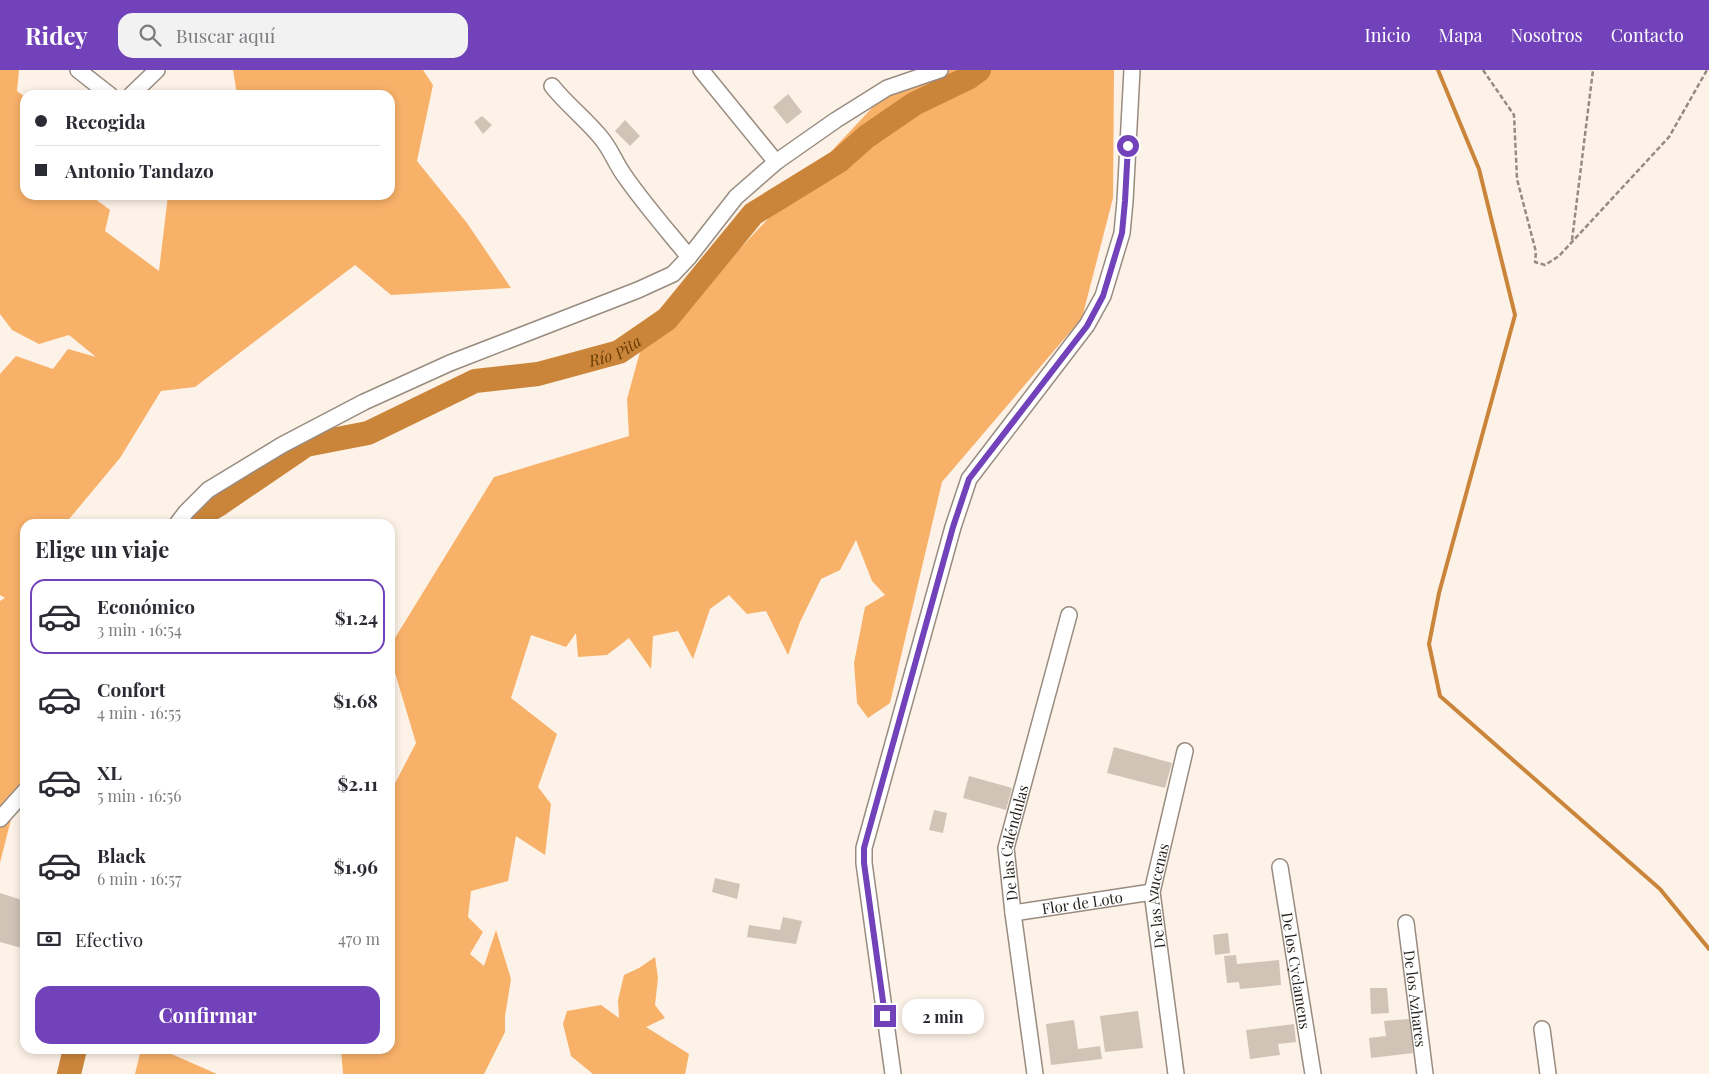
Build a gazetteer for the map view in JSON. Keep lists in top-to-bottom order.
{
  "streets": {
    "street": [
      "De las Caléndulas",
      "De las Azucenas",
      "Flor de Loto",
      "De los Cyclamens",
      "De los Azhares"
    ]
  },
  "crossings": [
    ["De las Caléndulas", "Flor de Loto"],
    ["De las Azucenas", "Flor de Loto"]
  ],
  "water": ["Río Pita"],
  "page": {
    "header": "Ridey",
    "search": "Buscar aquí",
    "nav": [
      "Inicio",
      "Mapa",
      "Nosotros",
      "Contacto"
    ],
    "banner": ["Recogida", "Antonio Tandazo"],
    "heading": "Elige un viaje",
    "list": [
      {
        "name": "Económico",
        "note": "3 min · 16:54",
        "value": "$1.24"
      },
      {
        "name": "Confort",
        "note": "4 min · 16:55",
        "value": "$1.68"
      },
      {
        "name": "XL",
        "note": "5 min · 16:56",
        "value": "$2.11"
      },
      {
        "name": "Black",
        "note": "6 min · 16:57",
        "value": "$1.96"
      }
    ],
    "pay": ["Efectivo", "470 m"],
    "buttons": "Confirmar",
    "bubble": "2 min"
  }
}
